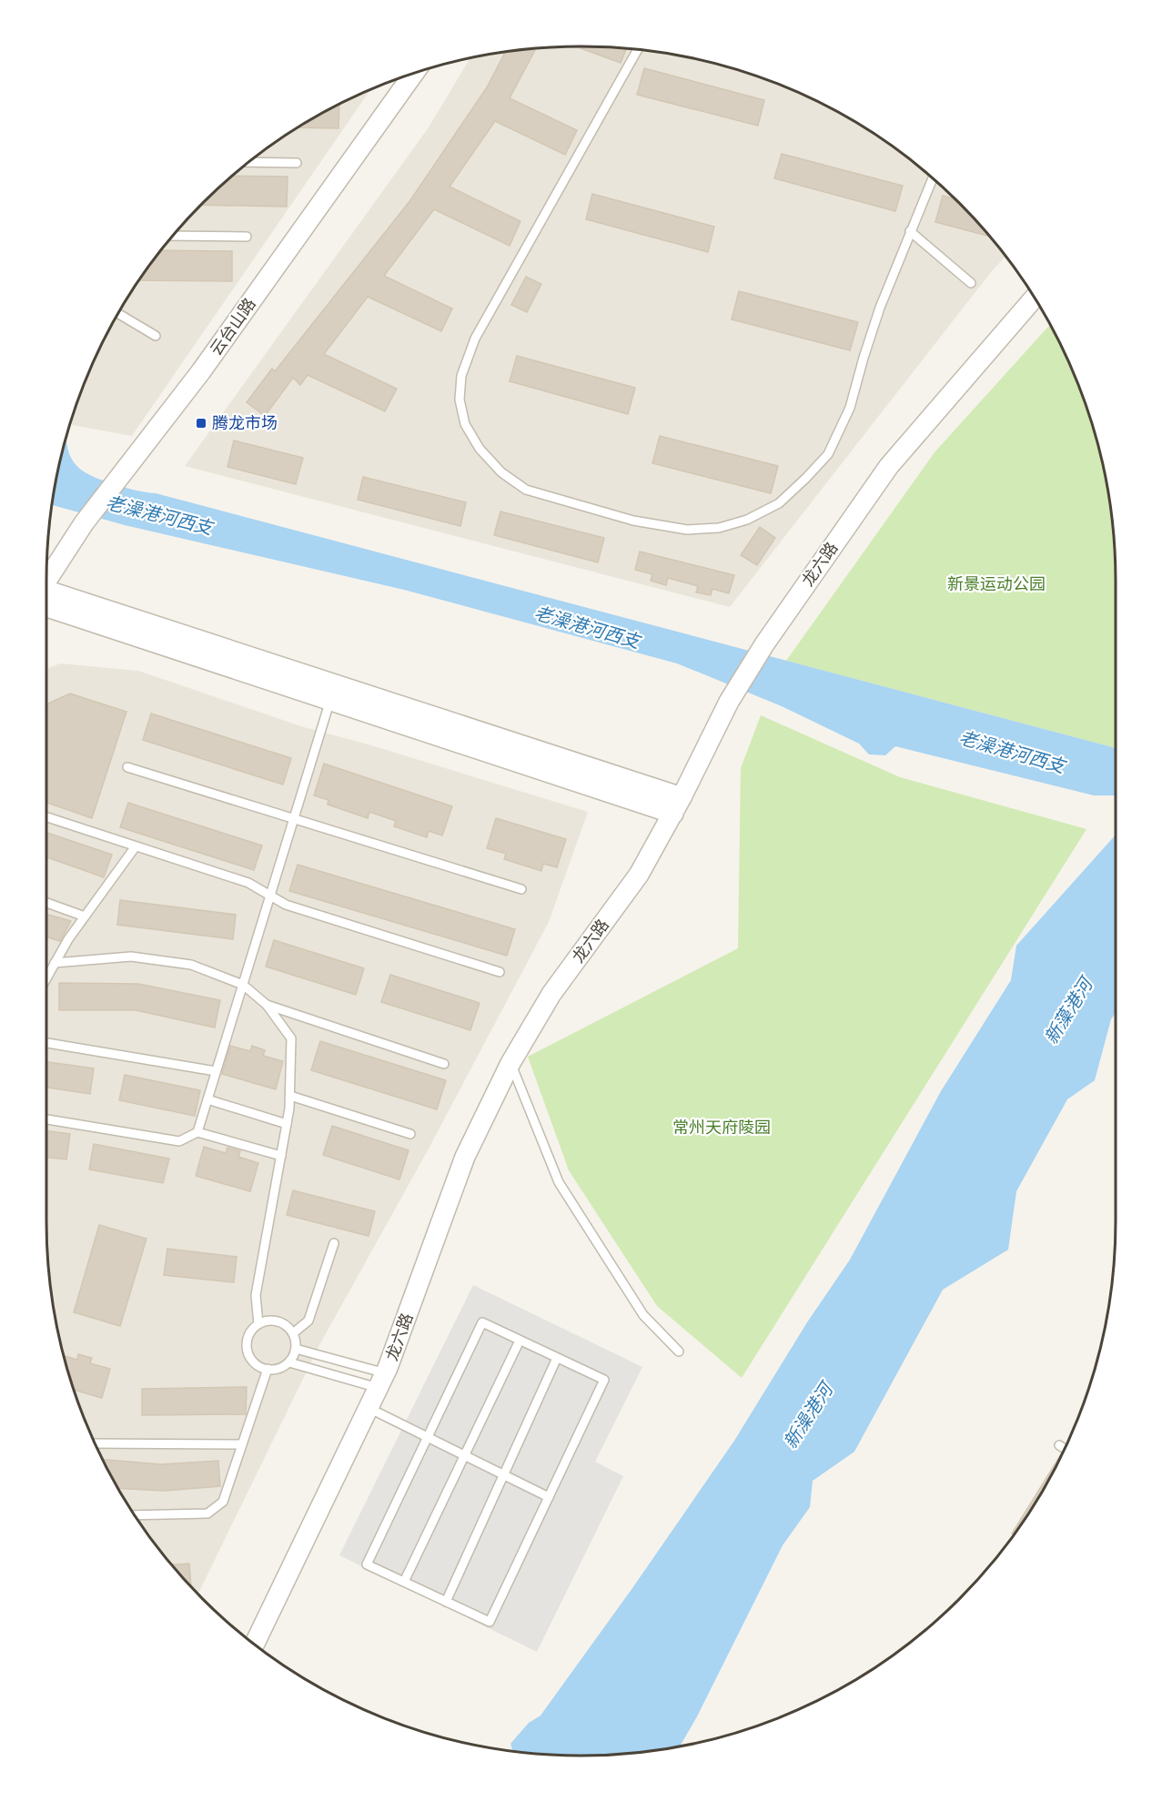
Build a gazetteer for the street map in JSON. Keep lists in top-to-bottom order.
{
  "streets": {
    "street": ["云台山路", "龙六路"]
  },
  "water": ["老澡港河西支", "新藻港河", "新澡港河"],
  "parks": ["新景运动公园", "常州天府陵园"],
  "places": {
    "transit": ["腾龙市场"]
  }
}
